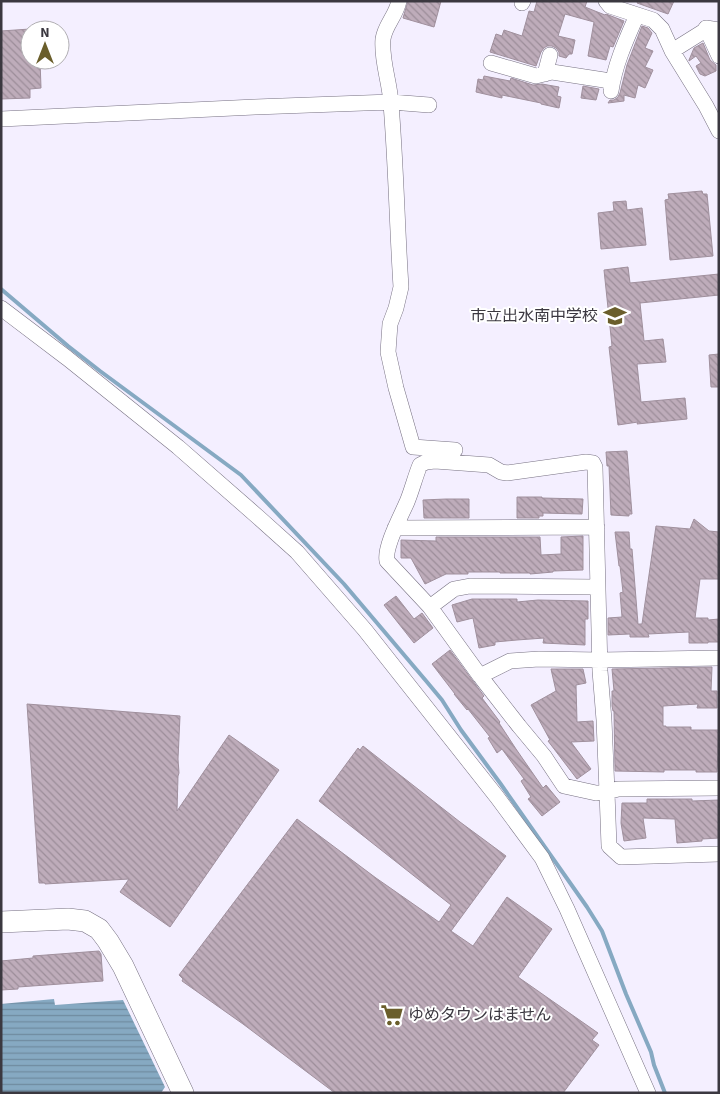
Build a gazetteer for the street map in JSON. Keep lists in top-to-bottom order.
{
  "places": {
    "school or university": ["市立出水南中学校"],
    "supermarket": ["ゆめタウンはません"]
  },
  "north": "top"
}
